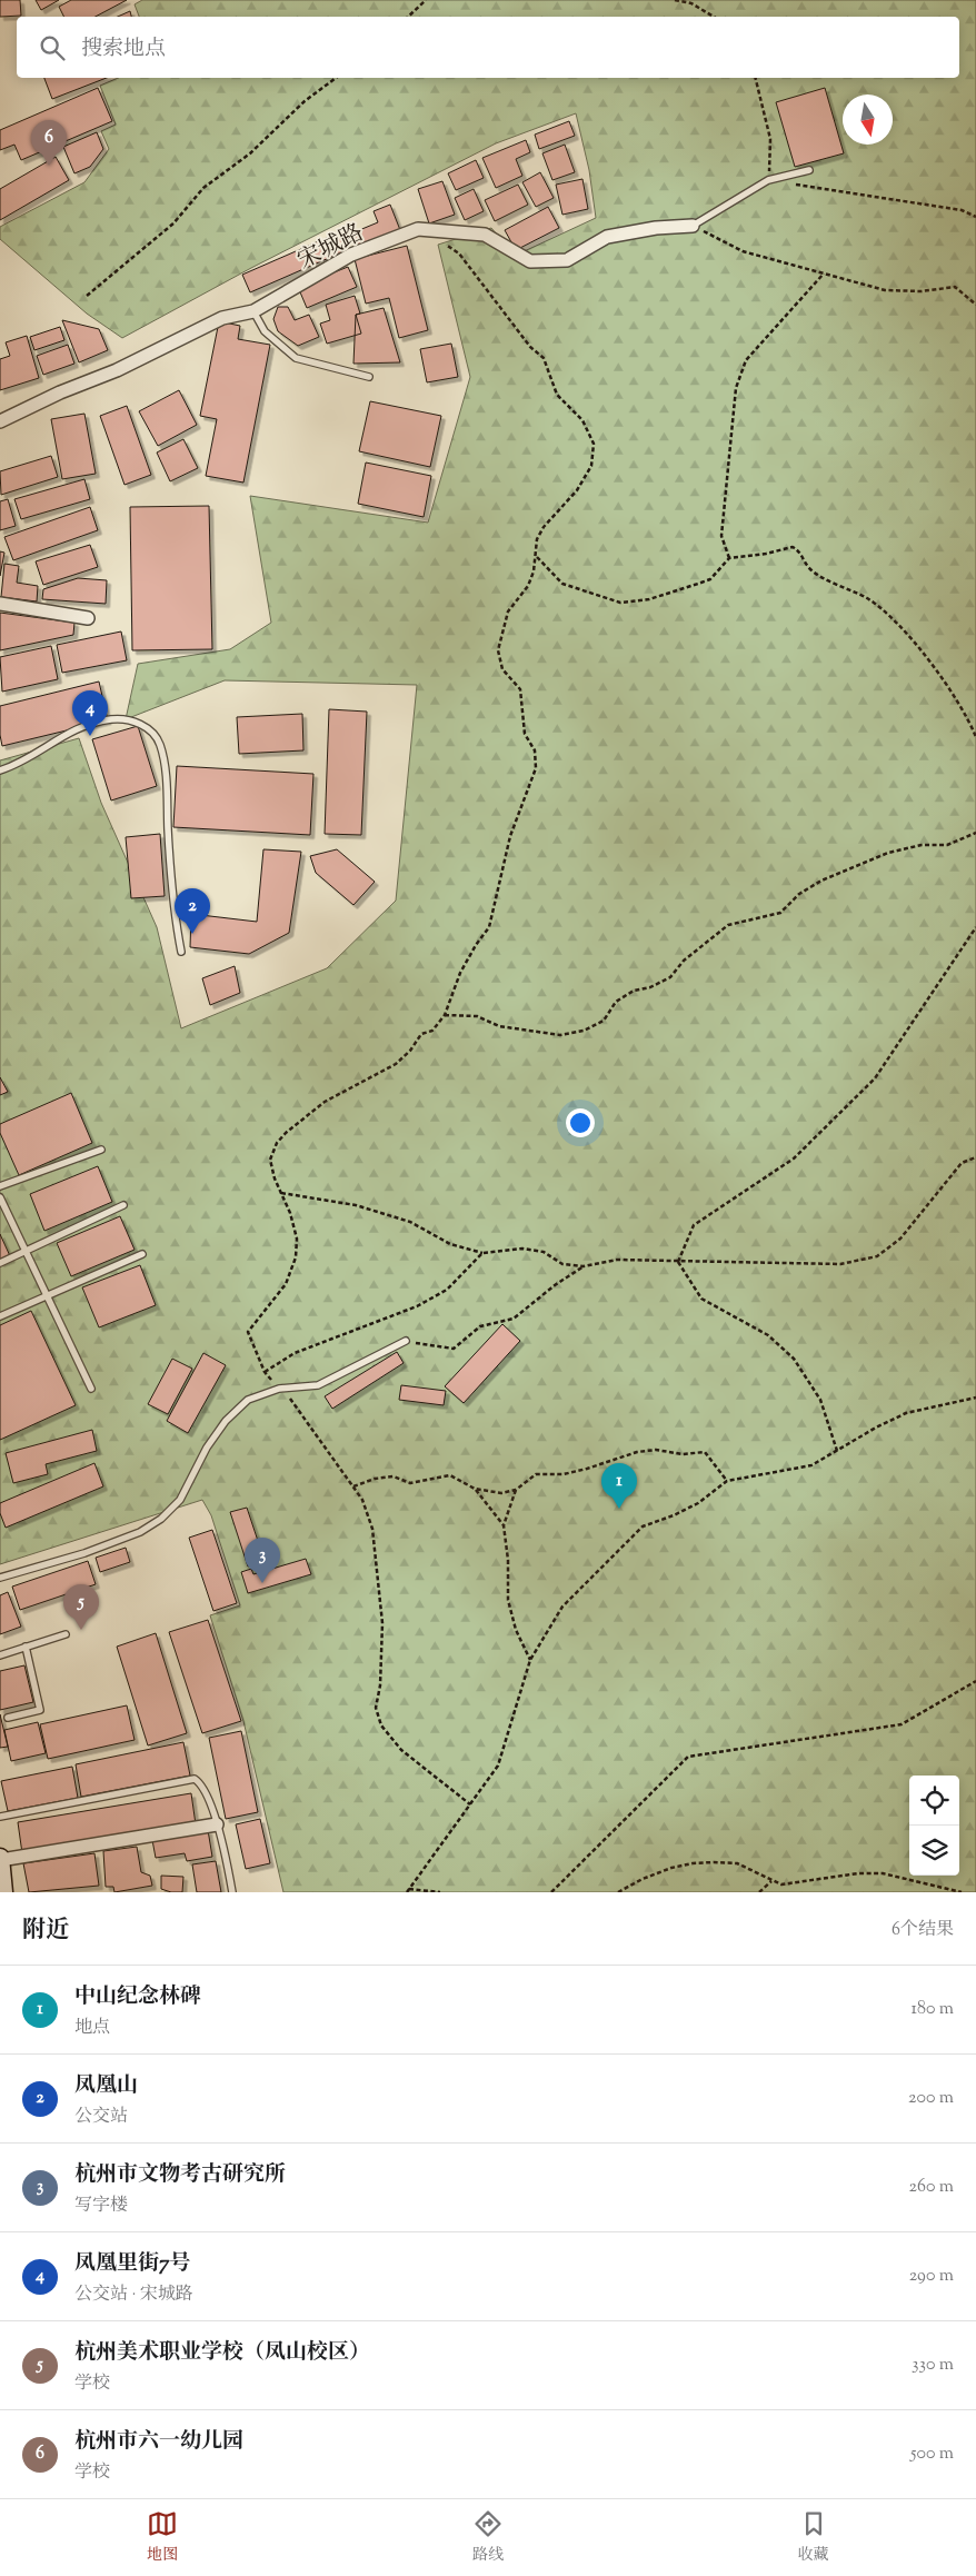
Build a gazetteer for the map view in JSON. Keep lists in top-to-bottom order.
{
  "streets": {
    "street": ["宋城路"]
  },
  "north": "bottom",
  "page": {
    "search": "搜索地点",
    "pins": [
      "6",
      "4",
      "2",
      "1",
      "3",
      "5"
    ],
    "heading": ["附近", "6个结果"],
    "list": [
      {
        "mark": "1",
        "name": "中山纪念林碑",
        "note": "地点",
        "value": "180 m"
      },
      {
        "mark": "2",
        "name": "凤凰山",
        "note": "公交站",
        "value": "200 m"
      },
      {
        "mark": "3",
        "name": "杭州市文物考古研究所",
        "note": "写字楼",
        "value": "260 m"
      },
      {
        "mark": "4",
        "name": "凤凰里街7号",
        "note": "公交站 · 宋城路",
        "value": "290 m"
      },
      {
        "mark": "5",
        "name": "杭州美术职业学校（凤山校区）",
        "note": "学校",
        "value": "330 m"
      },
      {
        "mark": "6",
        "name": "杭州市六一幼儿园",
        "note": "学校",
        "value": "500 m"
      }
    ],
    "nav": ["地图", "路线", "收藏"]
  }
}
